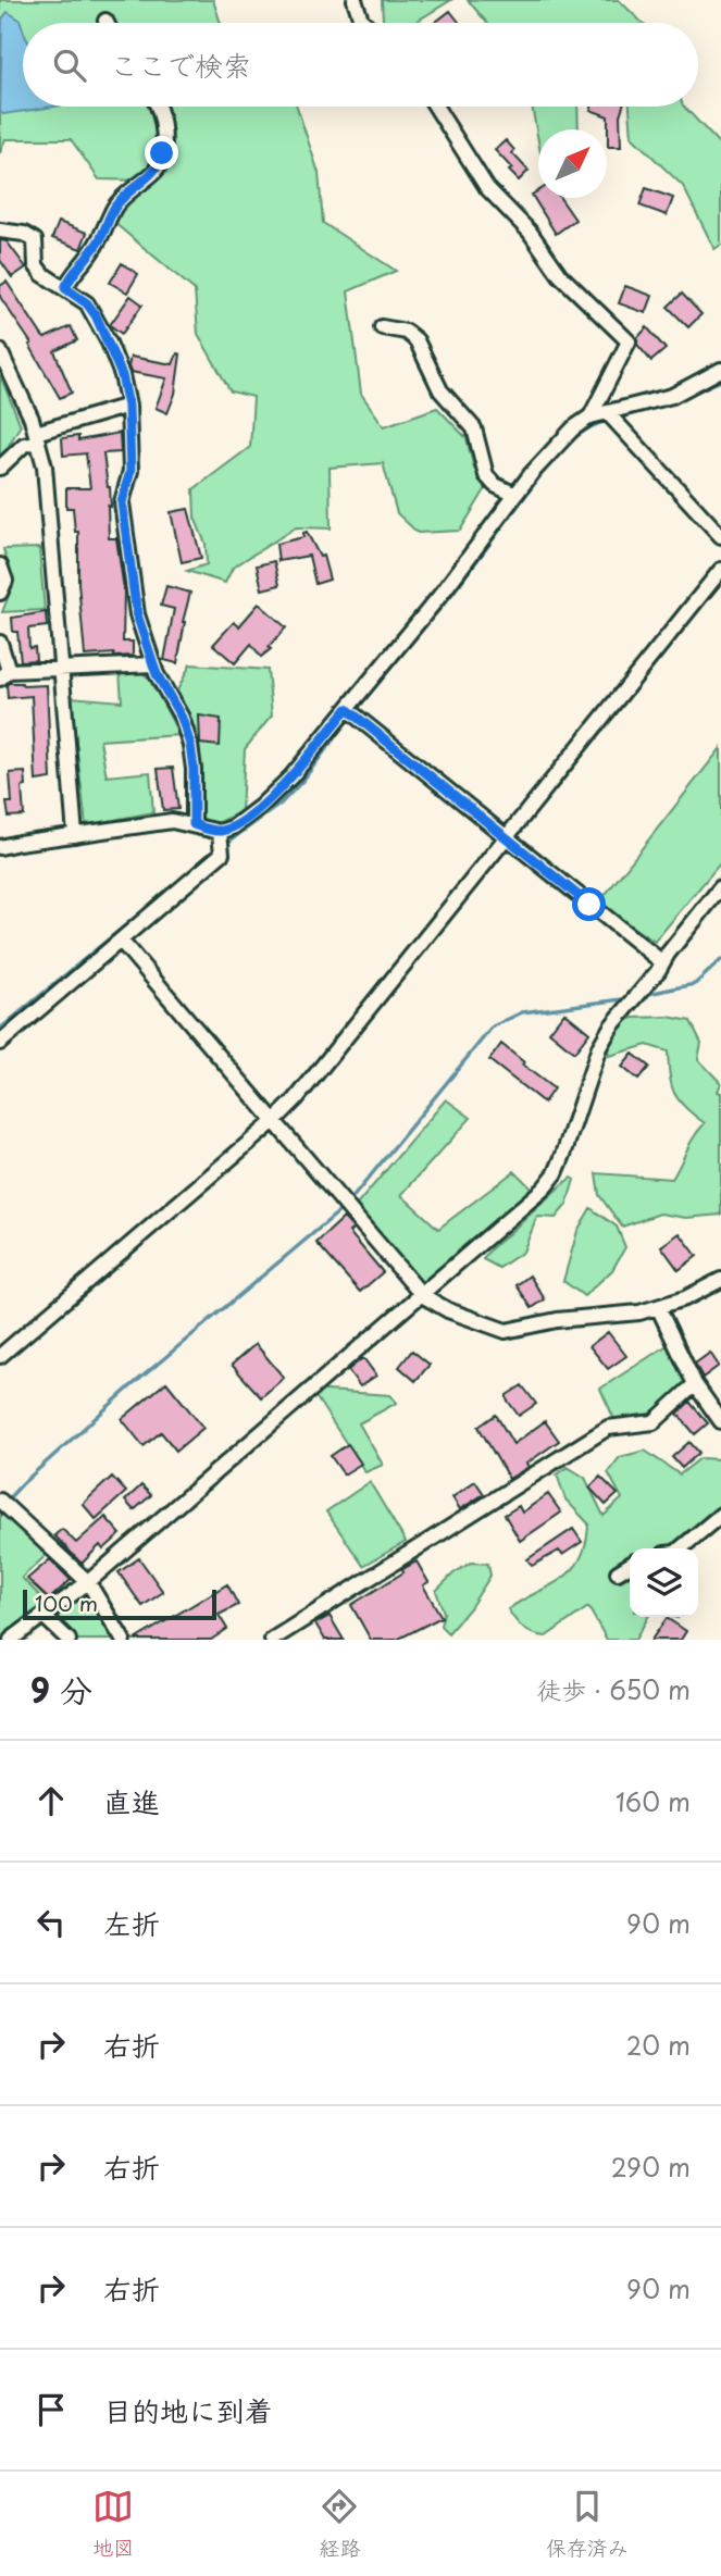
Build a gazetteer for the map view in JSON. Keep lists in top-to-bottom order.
{
  "scale_bar": "100 m",
  "north": "top right",
  "page": {
    "search": "ここで検索",
    "scale": "100 m",
    "heading": ["9 分", "徒歩 · 650 m"],
    "list": [
      ["直進", "160 m"],
      ["左折", "90 m"],
      ["右折", "20 m"],
      ["右折", "290 m"],
      ["右折", "90 m"],
      "目的地に到着"
    ],
    "nav": ["地図", "経路", "保存済み"]
  }
}
